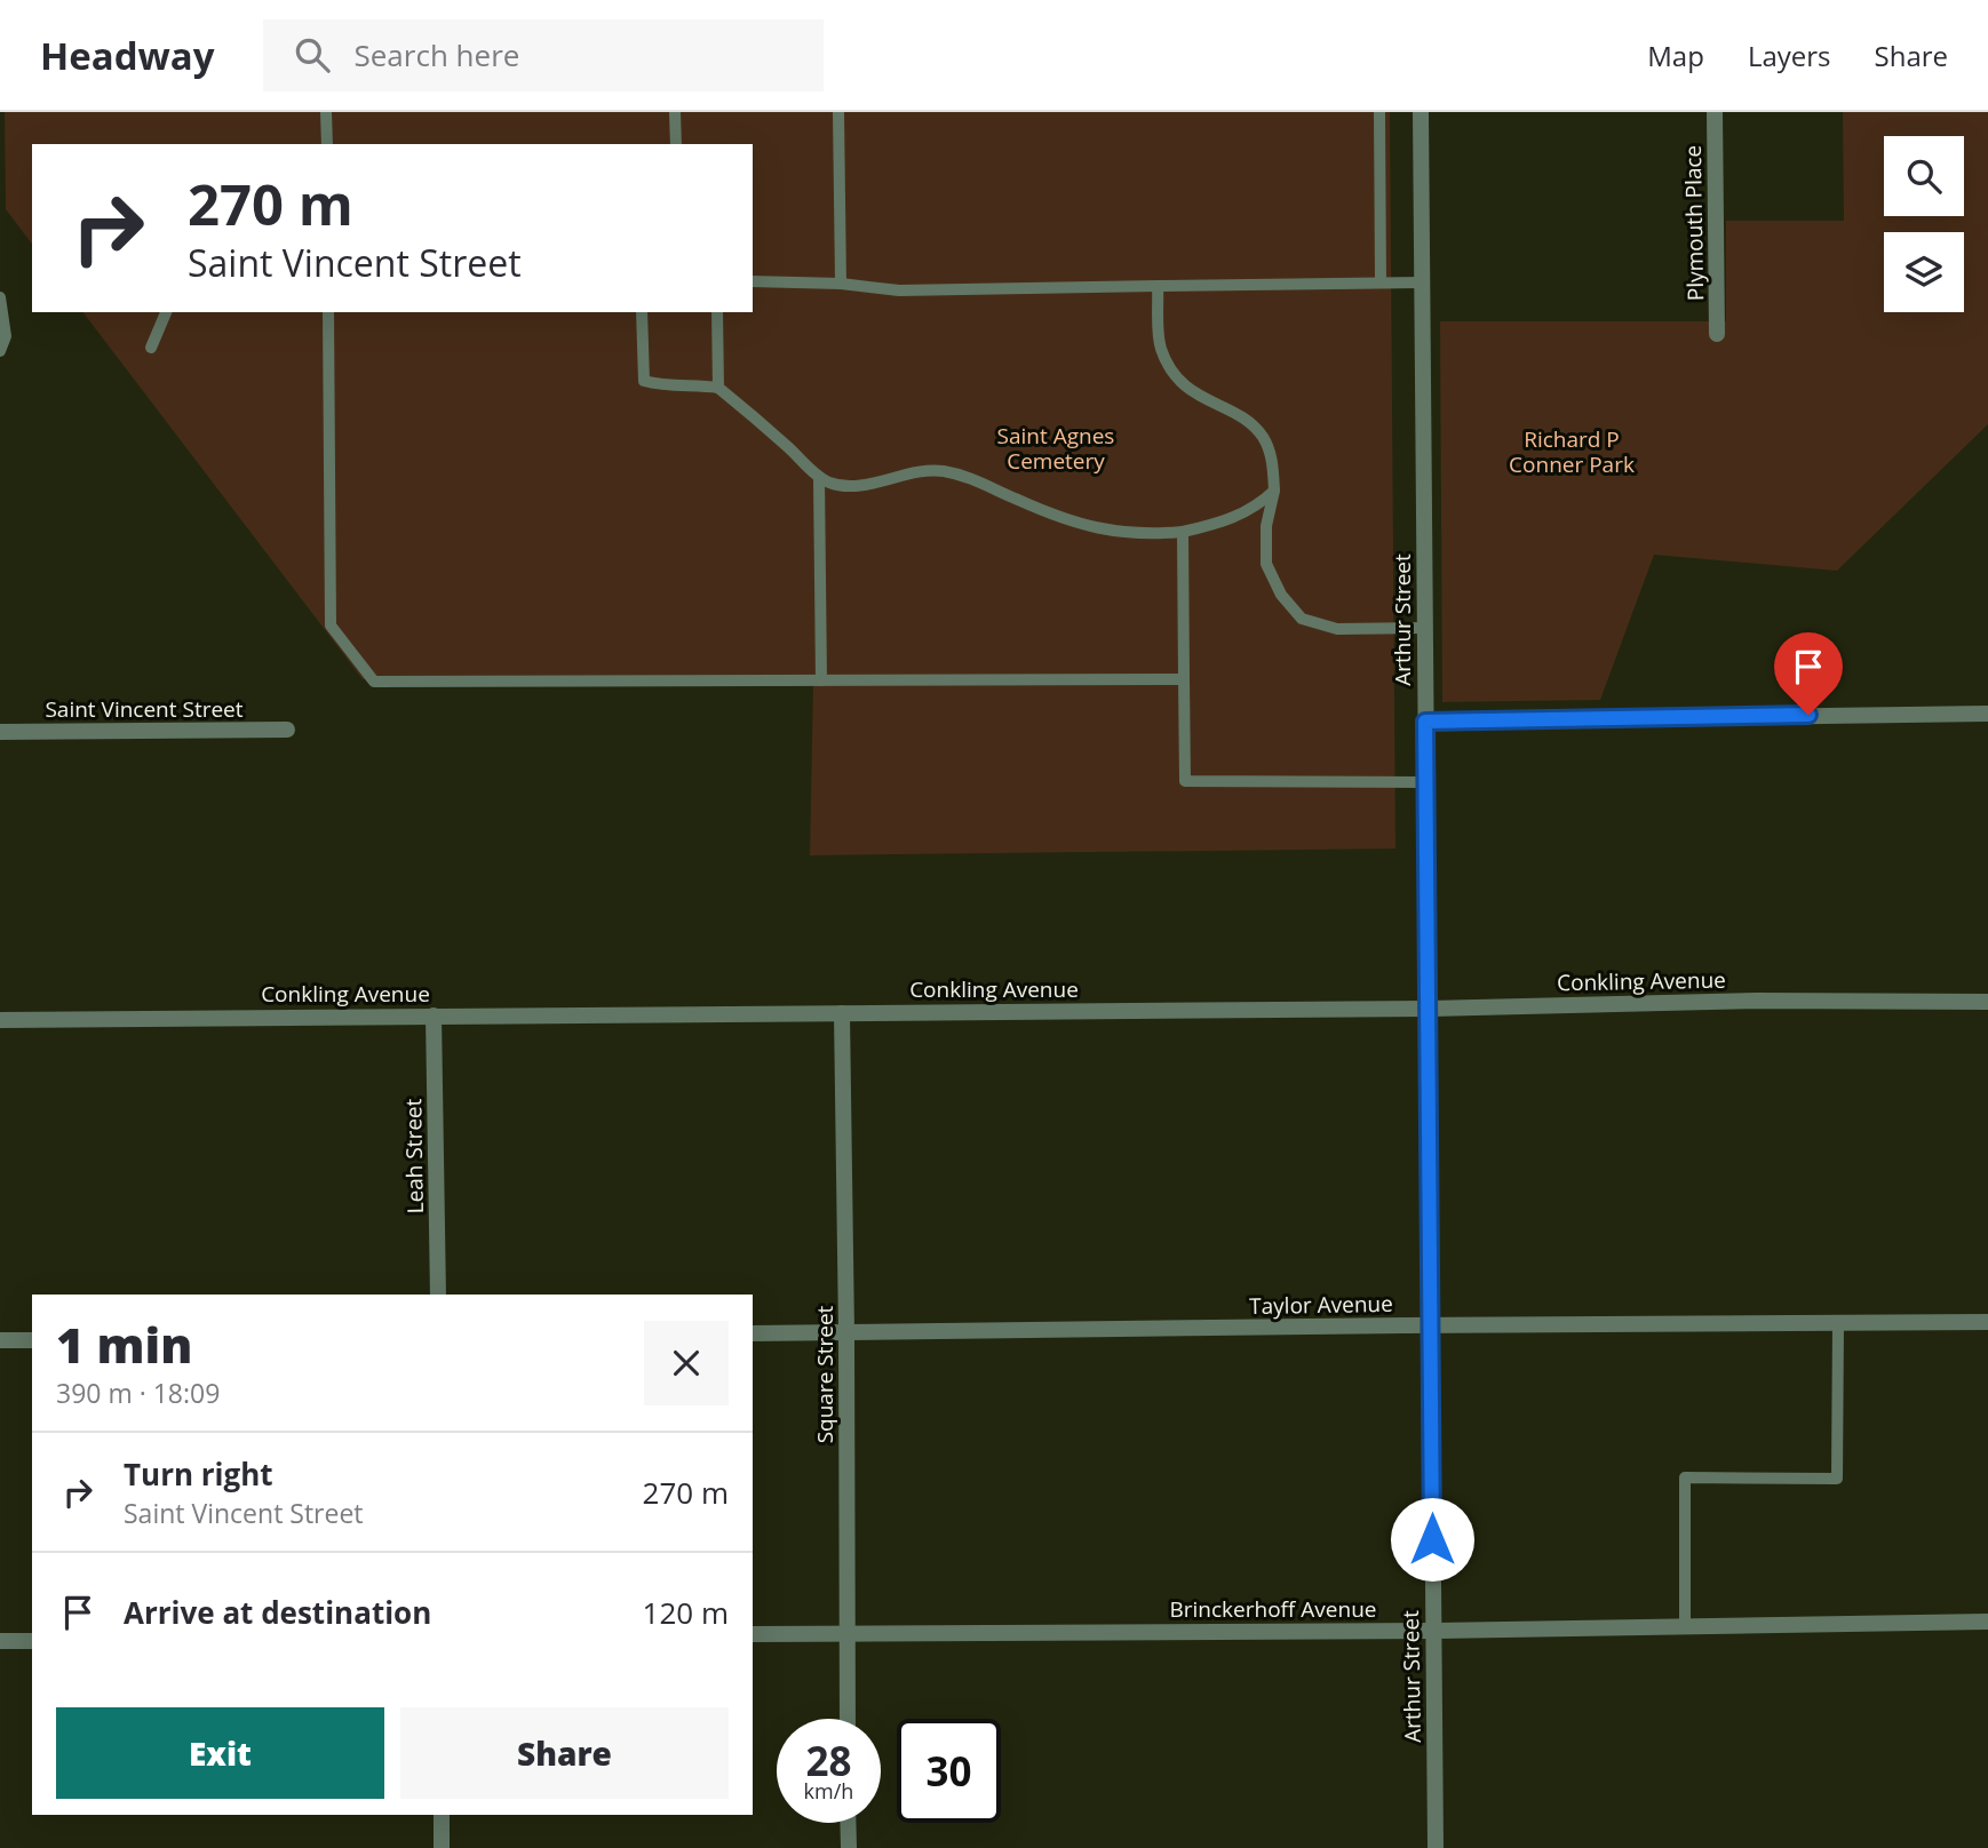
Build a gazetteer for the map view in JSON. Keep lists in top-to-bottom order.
{
  "streets": {
    "street": [
      "Plymouth Place",
      "Arthur Street",
      "Saint Vincent Street",
      "Conkling Avenue",
      "Leah Street",
      "Taylor Avenue",
      "Square Street",
      "Brinckerhoff Avenue"
    ]
  },
  "crossings": [
    ["Arthur Street", "Conkling Avenue"],
    ["Arthur Street", "Taylor Avenue"],
    ["Arthur Street", "Brinckerhoff Avenue"],
    ["Conkling Avenue", "Leah Street"],
    ["Conkling Avenue", "Square Street"],
    ["Taylor Avenue", "Square Street"],
    ["Square Street", "Brinckerhoff Avenue"]
  ],
  "parks": ["Saint Agnes Cemetery", "Richard P Conner Park"],
  "page": {
    "header": "Headway",
    "search": "Search here",
    "nav": ["Map", "Layers", "Share"],
    "turn": ["270 m", "Saint Vincent Street"],
    "heading": ["1 min", "390 m · 18:09"],
    "list": [
      {
        "name": "Turn right",
        "note": "Saint Vincent Street",
        "value": "270 m"
      },
      {
        "name": "Arrive at destination",
        "value": "120 m"
      }
    ],
    "buttons": ["Exit", "Share"],
    "speed": "28 km/h",
    "limit": "30"
  }
}
